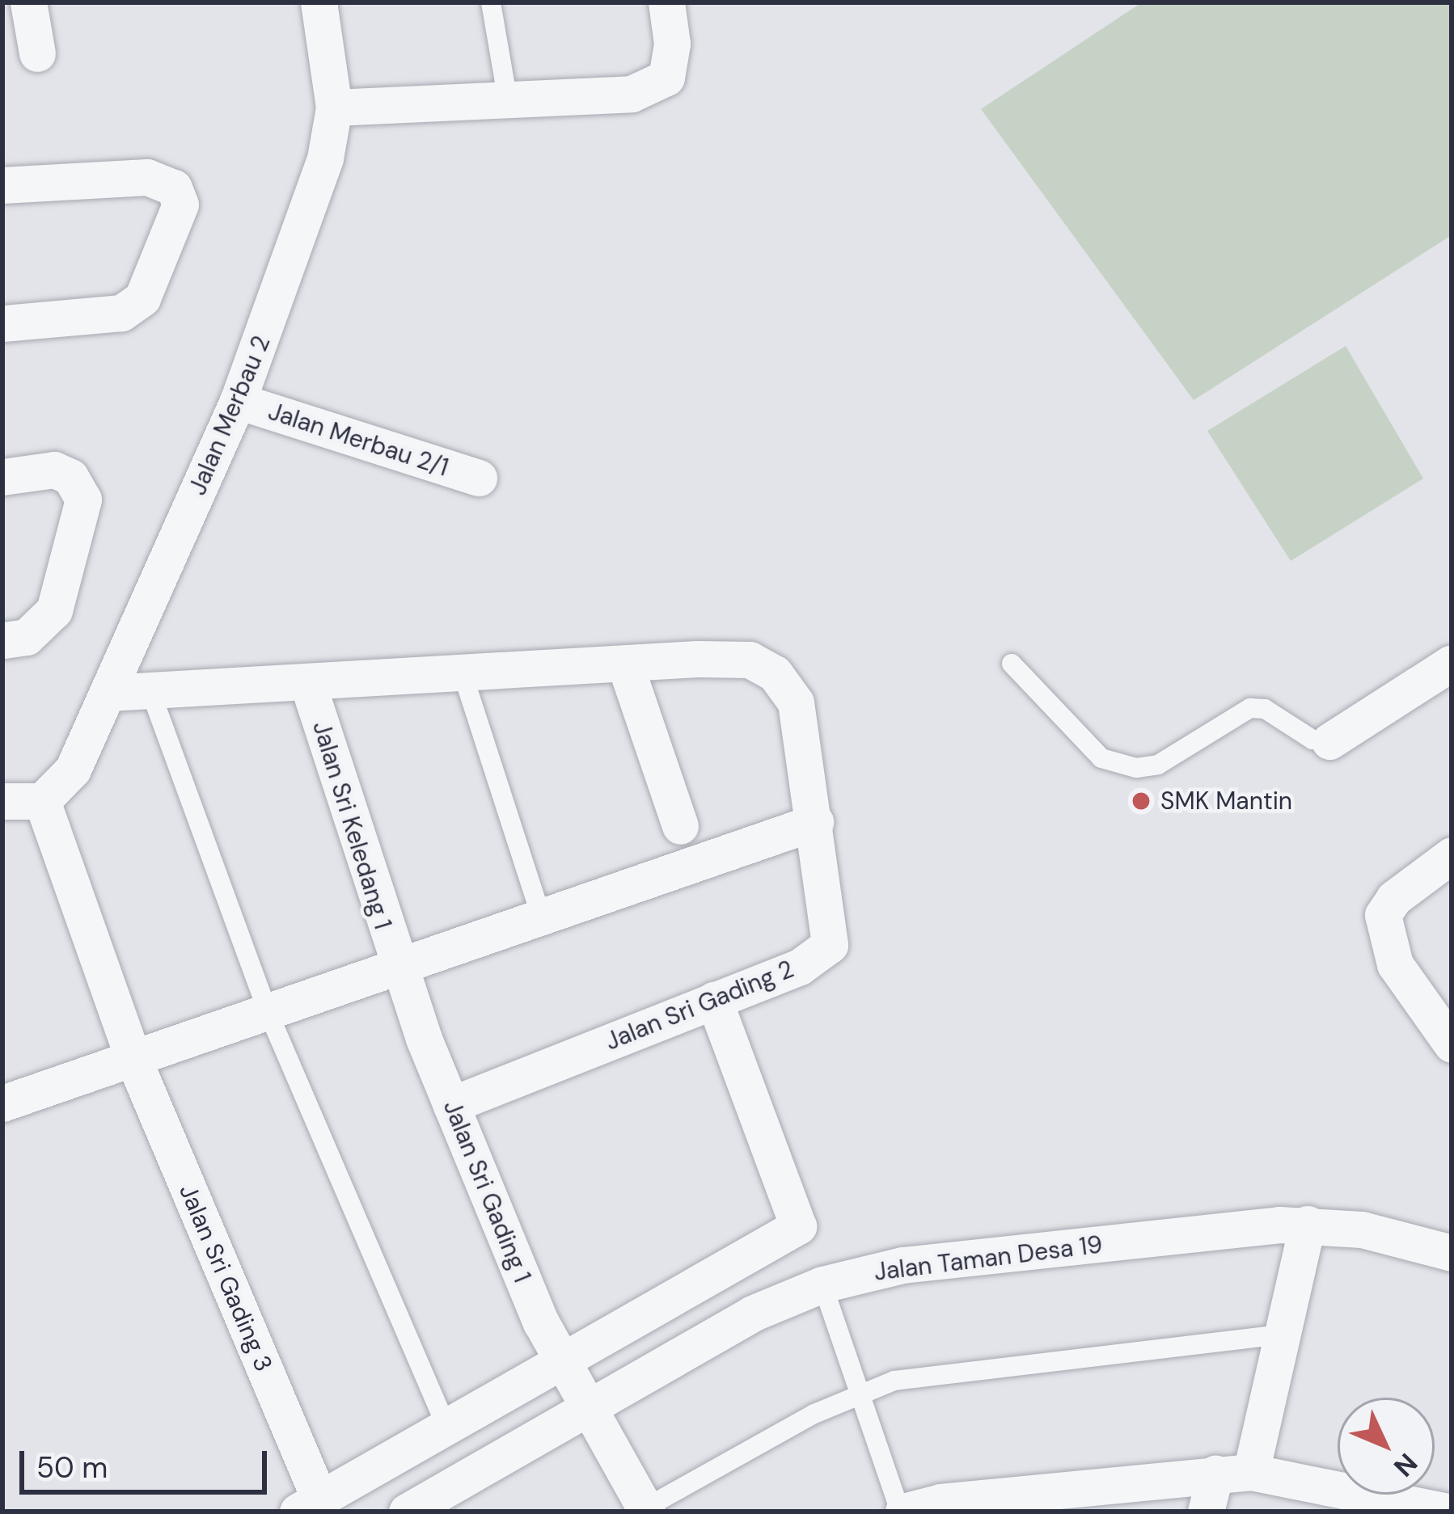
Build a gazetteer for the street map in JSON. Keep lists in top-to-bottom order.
{
  "streets": {
    "street": [
      "Jalan Merbau 2",
      "Jalan Merbau 2/1",
      "Jalan Sri Keledang 1",
      "Jalan Sri Gading 2",
      "Jalan Sri Gading 1",
      "Jalan Taman Desa 19",
      "Jalan Sri Gading 3"
    ]
  },
  "crossings": [
    ["Jalan Merbau 2", "Jalan Merbau 2/1"],
    ["Jalan Merbau 2", "Jalan Sri Gading 3"],
    ["Jalan Sri Keledang 1", "Jalan Sri Gading 1"],
    ["Jalan Sri Gading 2", "Jalan Sri Gading 1"],
    ["Jalan Sri Gading 1", "Jalan Taman Desa 19"]
  ],
  "places": ["SMK Mantin"],
  "scale_bar": "50 m",
  "north": "bottom right"
}
